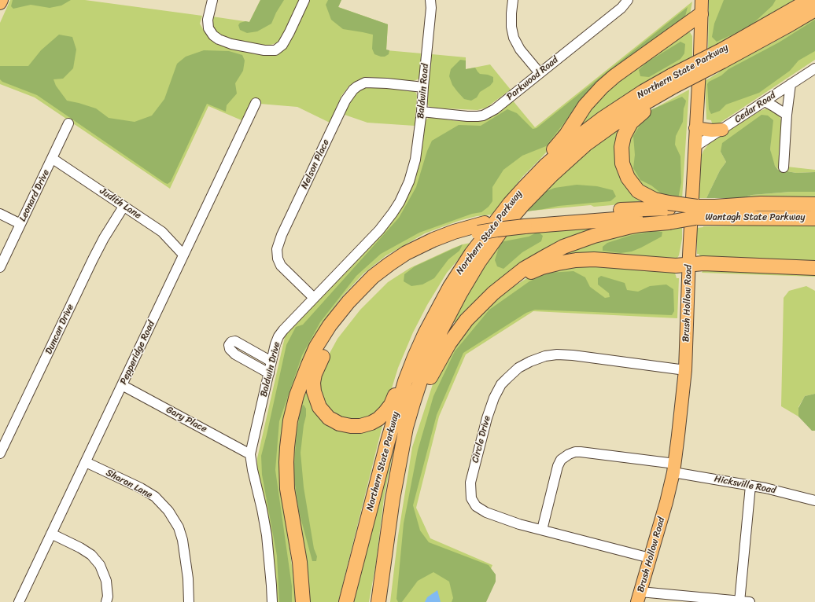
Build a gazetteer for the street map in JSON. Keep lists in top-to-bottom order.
{
  "streets": {
    "highway": ["Northern State Parkway", "Wantagh State Parkway"],
    "main road": ["Brush Hollow Road"],
    "street": [
      "Parkwood Road",
      "Baldwin Road",
      "Cedar Road",
      "Nelson Place",
      "Leonard Drive",
      "Judith Lane",
      "Duncan Drive",
      "Pepperidge Road",
      "Baldwin Drive",
      "Gary Place",
      "Circle Drive",
      "Sharon Lane",
      "Hicksville Road"
    ]
  },
  "crossings": [
    ["Parkwood Road", "Baldwin Road"],
    ["Baldwin Road", "Nelson Place"],
    ["Baldwin Road", "Baldwin Drive"],
    ["Cedar Road", "Brush Hollow Road"],
    ["Nelson Place", "Baldwin Drive"],
    ["Leonard Drive", "Judith Lane"],
    ["Judith Lane", "Duncan Drive"],
    ["Judith Lane", "Pepperidge Road"],
    ["Brush Hollow Road", "Circle Drive"],
    ["Brush Hollow Road", "Hicksville Road"],
    ["Pepperidge Road", "Gary Place"],
    ["Pepperidge Road", "Sharon Lane"],
    ["Baldwin Drive", "Gary Place"],
    ["Circle Drive", "Hicksville Road"]
  ]
}
